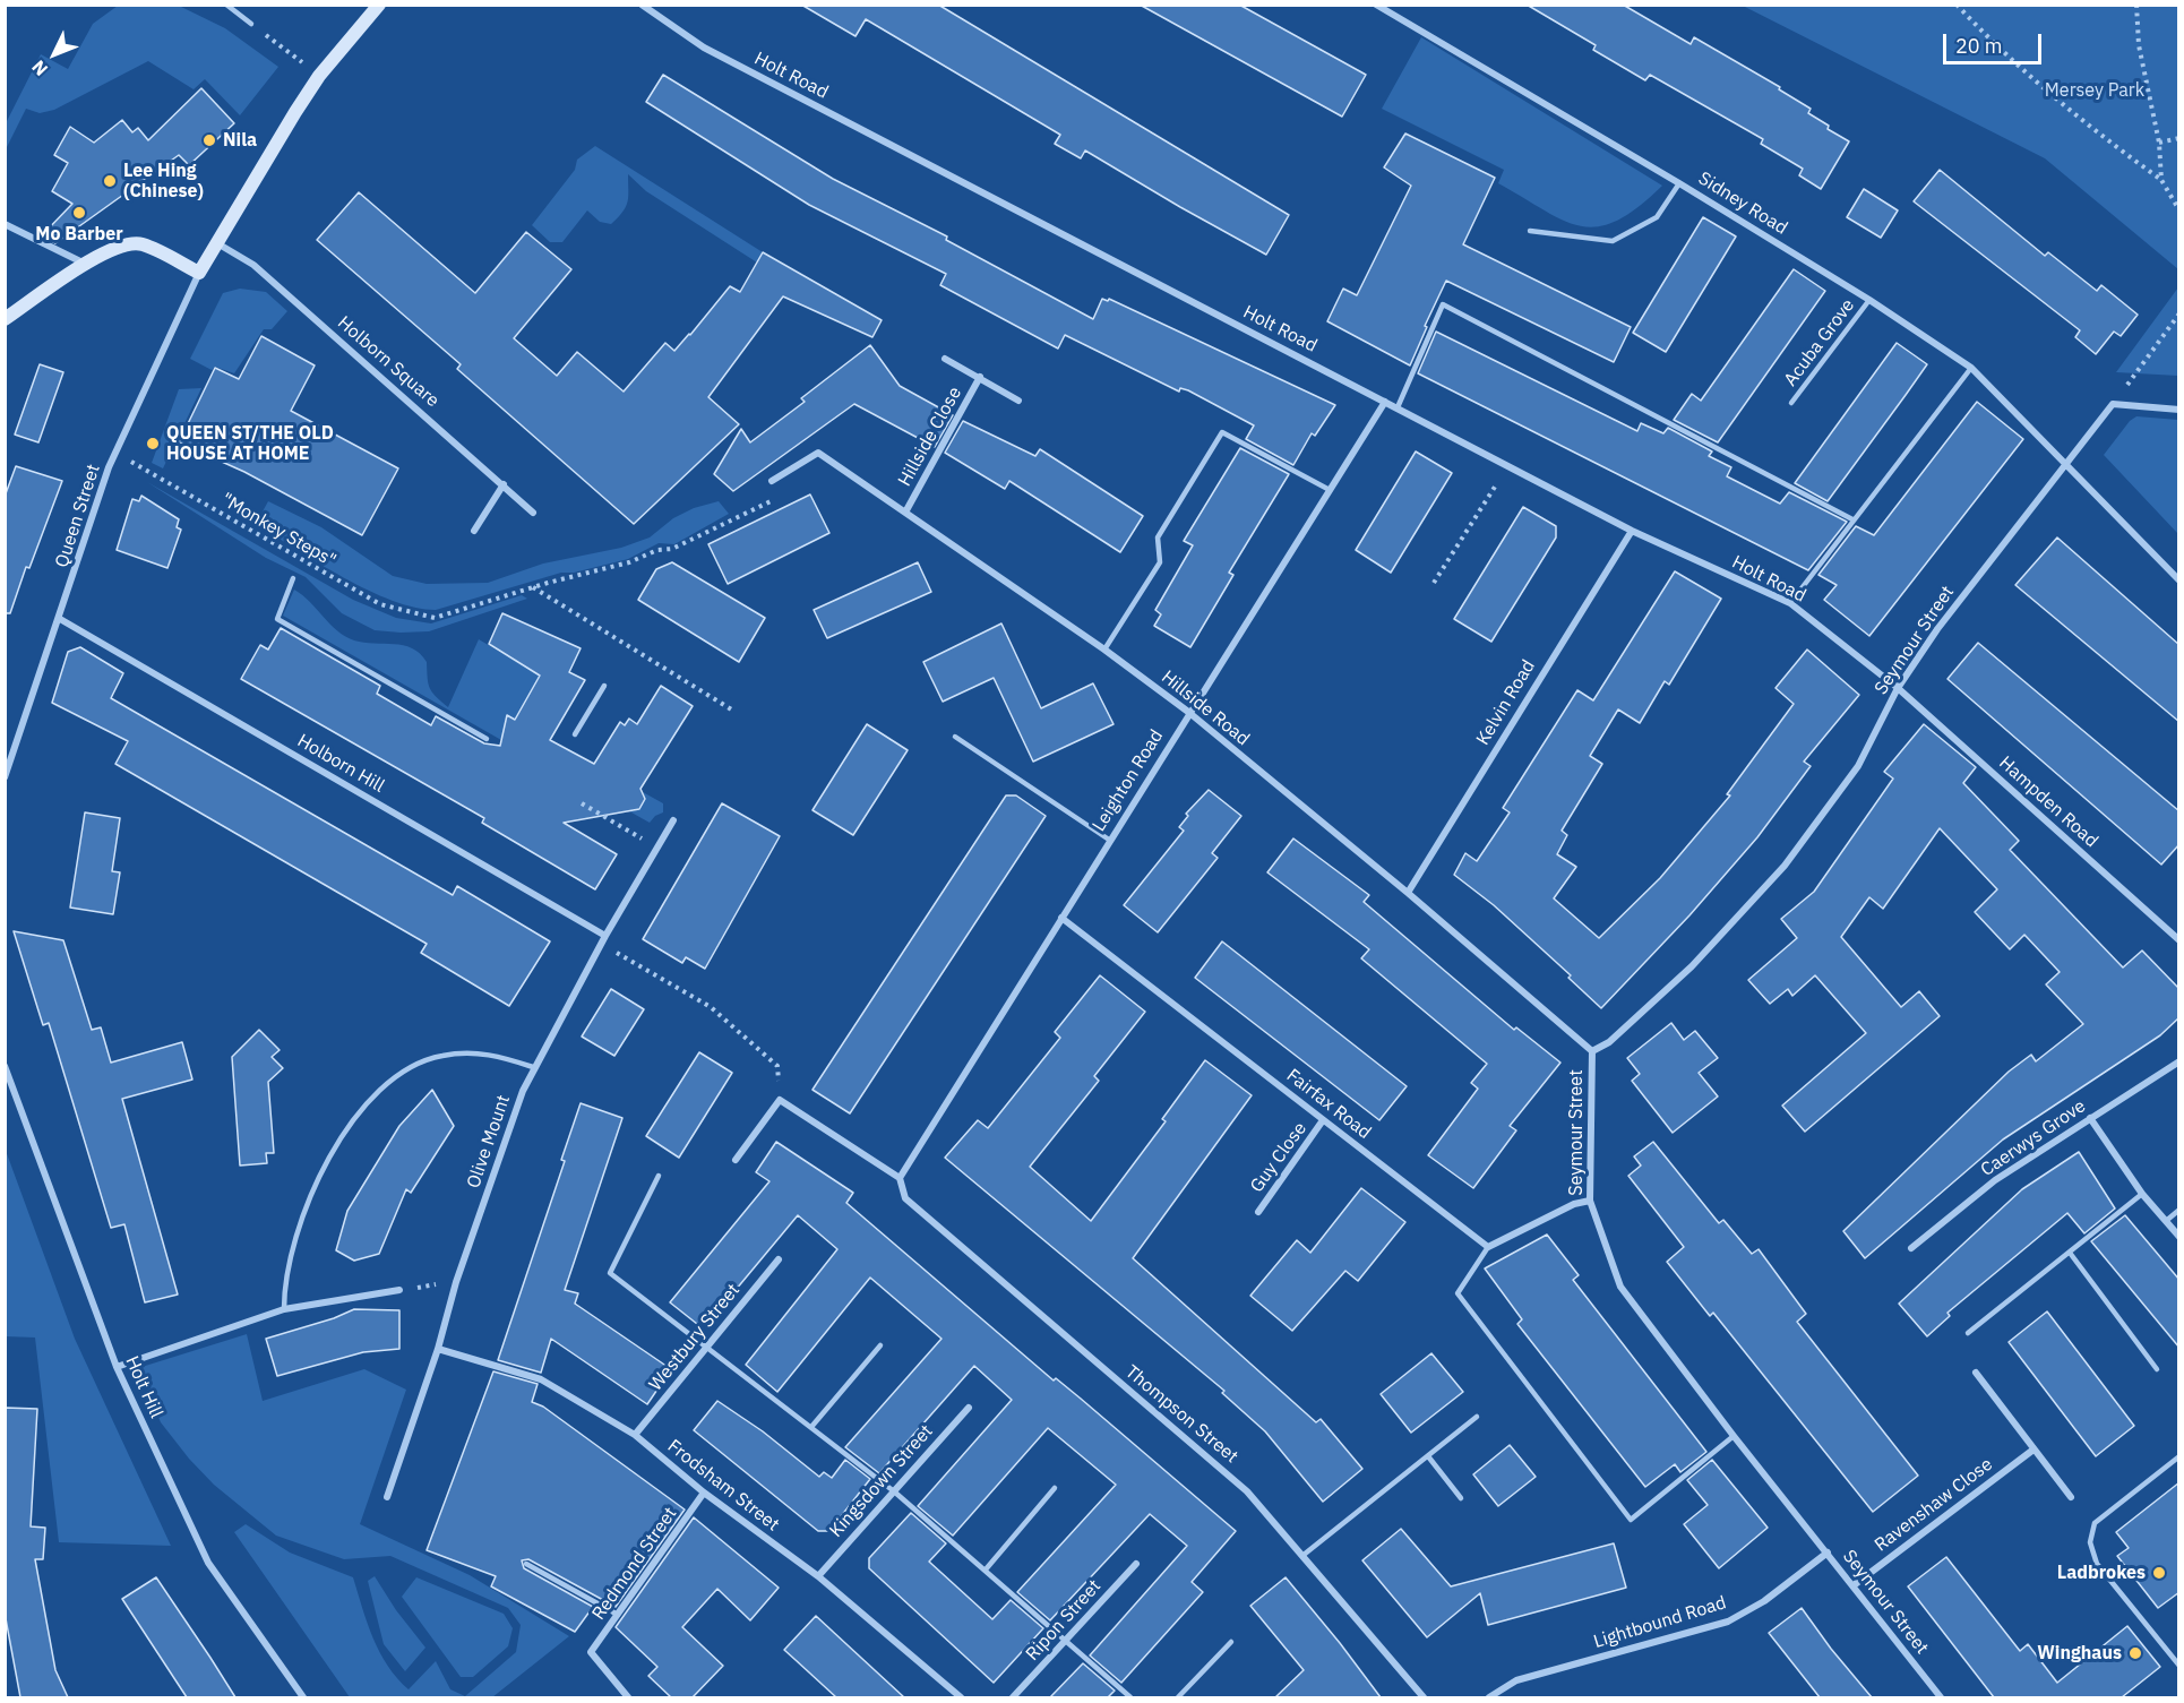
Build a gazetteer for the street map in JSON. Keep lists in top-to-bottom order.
{
  "streets": {
    "street": [
      "Holt Road",
      "Sidney Road",
      "Holborn Square",
      "Hillside Close",
      "Queen Street",
      "Seymour Street",
      "Kelvin Road",
      "Hillside Road",
      "Holborn Hill",
      "Leighton Road",
      "Hampden Road",
      "Fairfax Road",
      "Caerwys Grove",
      "Olive Mount",
      "Guy Close",
      "Westbury Street",
      "Holt Hill",
      "Thompson Street",
      "Kingsdown Street",
      "Frodsham Street",
      "Ravenshaw Close",
      "Redmond Street",
      "Ripon Street",
      "Lightbound Road"
    ],
    "lane": ["Acuba Grove"],
    "path": ["\"Monkey Steps\""]
  },
  "crossings": [
    ["Holt Road", "Seymour Street"],
    ["Holt Road", "Kelvin Road"],
    ["Holt Road", "Leighton Road"],
    ["Holt Road", "Hampden Road"],
    ["Sidney Road", "Acuba Grove"],
    ["Sidney Road", "Seymour Street"],
    ["Hillside Close", "Hillside Road"],
    ["Queen Street", "\"Monkey Steps\""],
    ["Queen Street", "Holborn Hill"],
    ["Seymour Street", "Hillside Road"],
    ["Seymour Street", "Hampden Road"],
    ["Seymour Street", "Ravenshaw Close"],
    ["Seymour Street", "Lightbound Road"],
    ["Kelvin Road", "Hillside Road"],
    ["Hillside Road", "Leighton Road"],
    ["Holborn Hill", "Olive Mount"],
    ["Leighton Road", "Fairfax Road"],
    ["Leighton Road", "Thompson Street"],
    ["Fairfax Road", "Guy Close"],
    ["Olive Mount", "Frodsham Street"],
    ["Westbury Street", "Frodsham Street"],
    ["Kingsdown Street", "Frodsham Street"],
    ["Frodsham Street", "Redmond Street"]
  ],
  "parks": ["Mersey Park"],
  "places": [
    "Nila",
    "Lee Hing (Chinese)",
    "Mo Barber",
    "QUEEN ST/THE OLD HOUSE AT HOME",
    "Ladbrokes",
    "Winghaus"
  ],
  "scale_bar": "20 m",
  "north": "bottom left"
}
